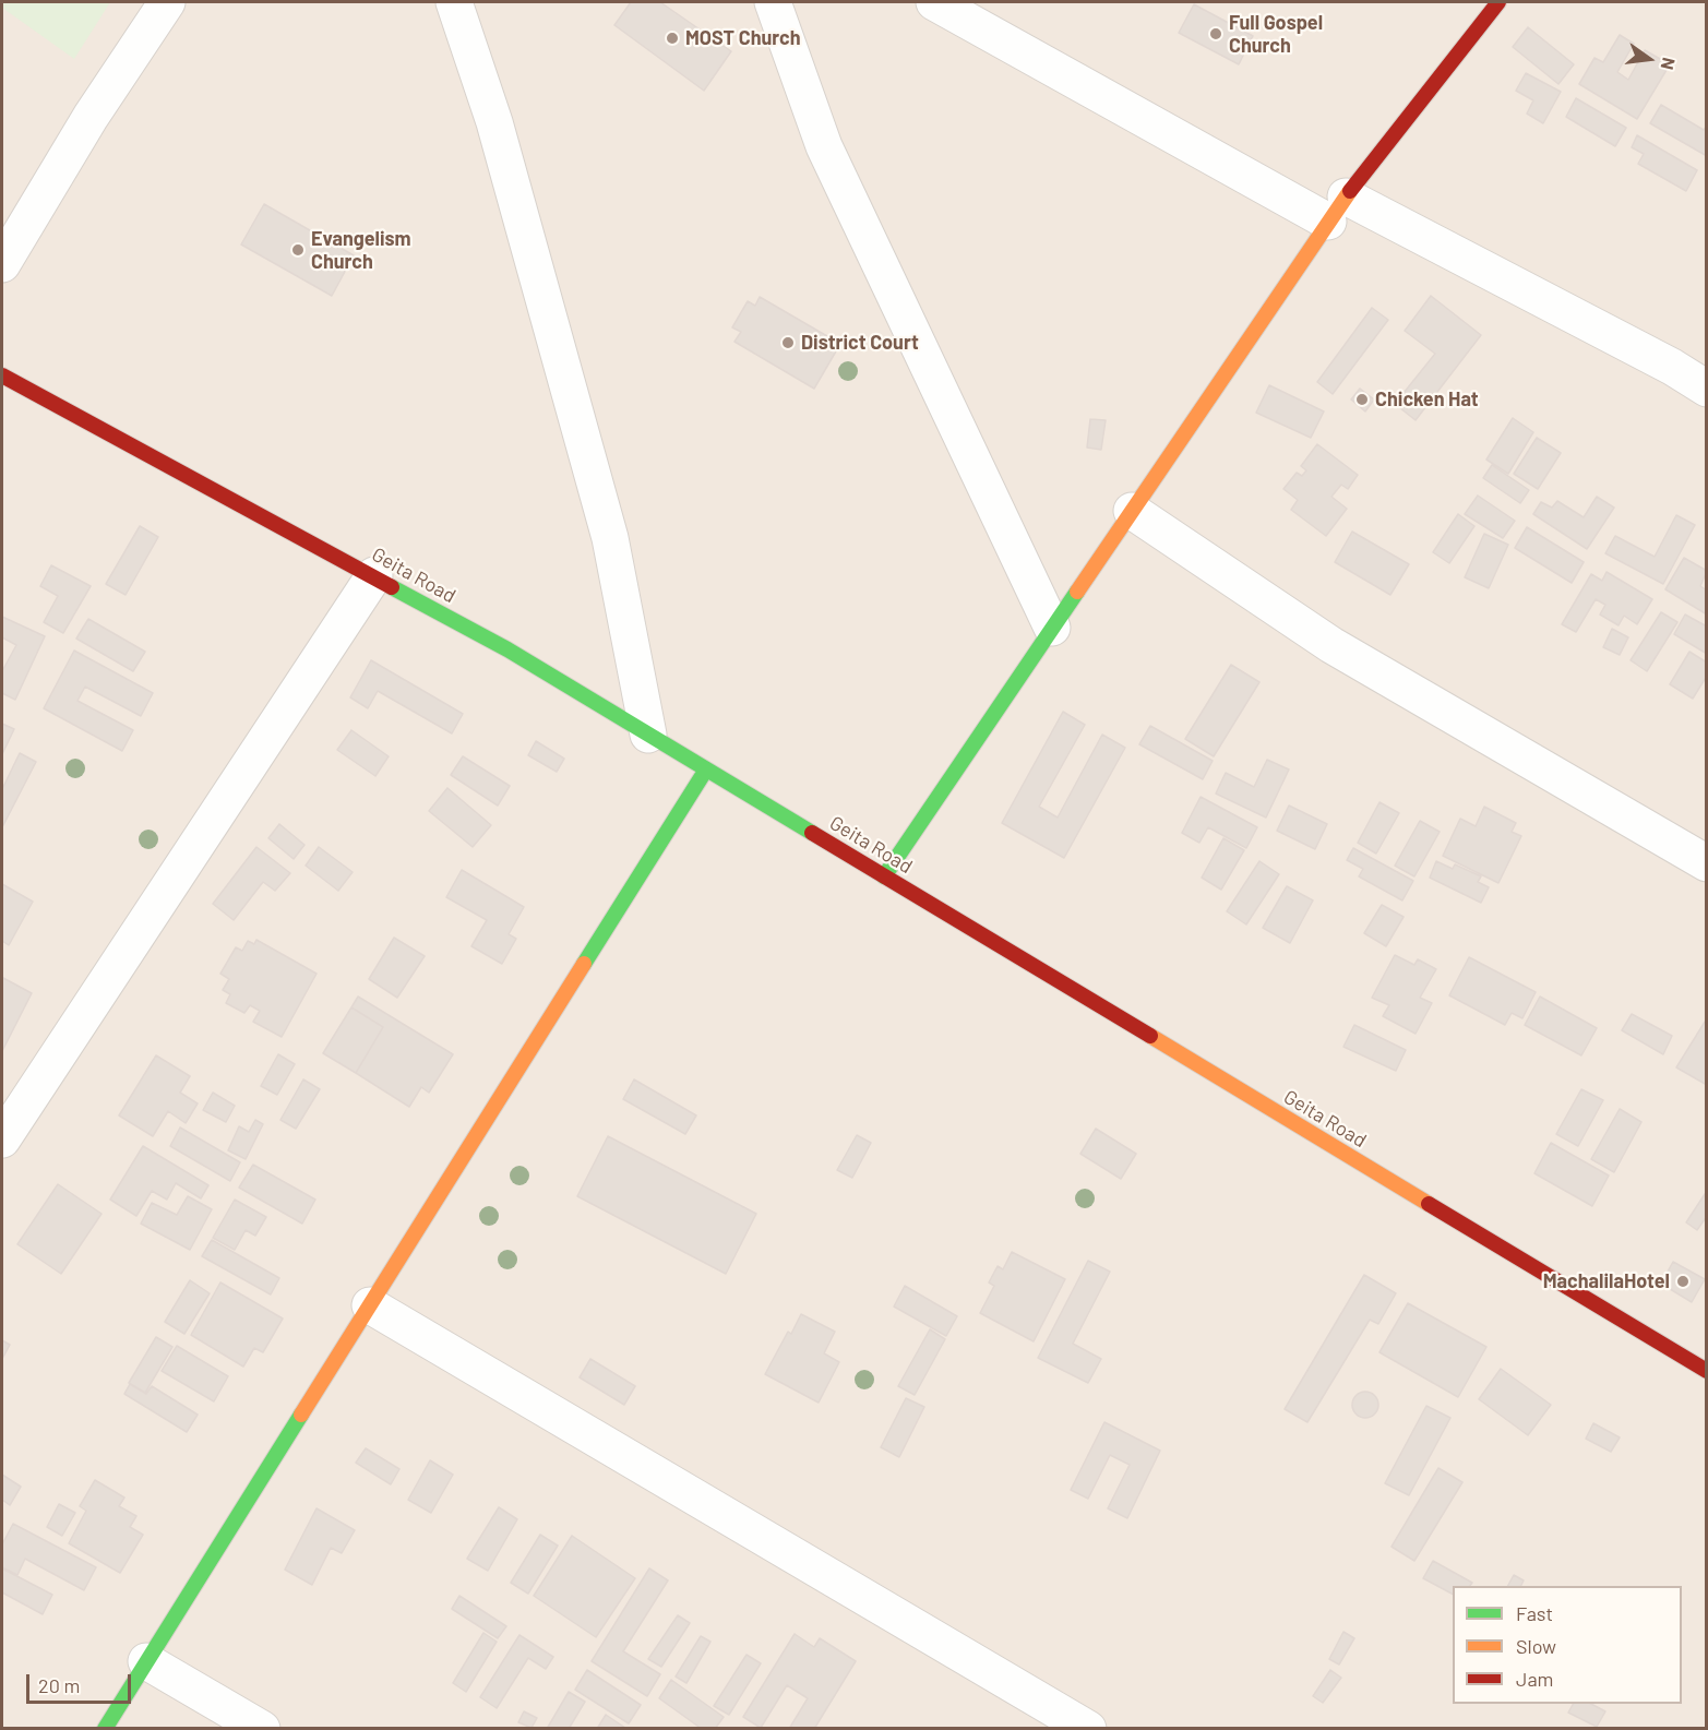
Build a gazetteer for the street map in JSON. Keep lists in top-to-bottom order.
{
  "streets": {
    "street": ["Geita Road"]
  },
  "places": [
    "Full Gospel Church",
    "MOST Church",
    "Evangelism Church",
    "District Court",
    "Chicken Hat",
    "MachalilaHotel"
  ],
  "legend": ["Fast", "Slow", "Jam"],
  "scale_bar": "20 m",
  "north": "right"
}
